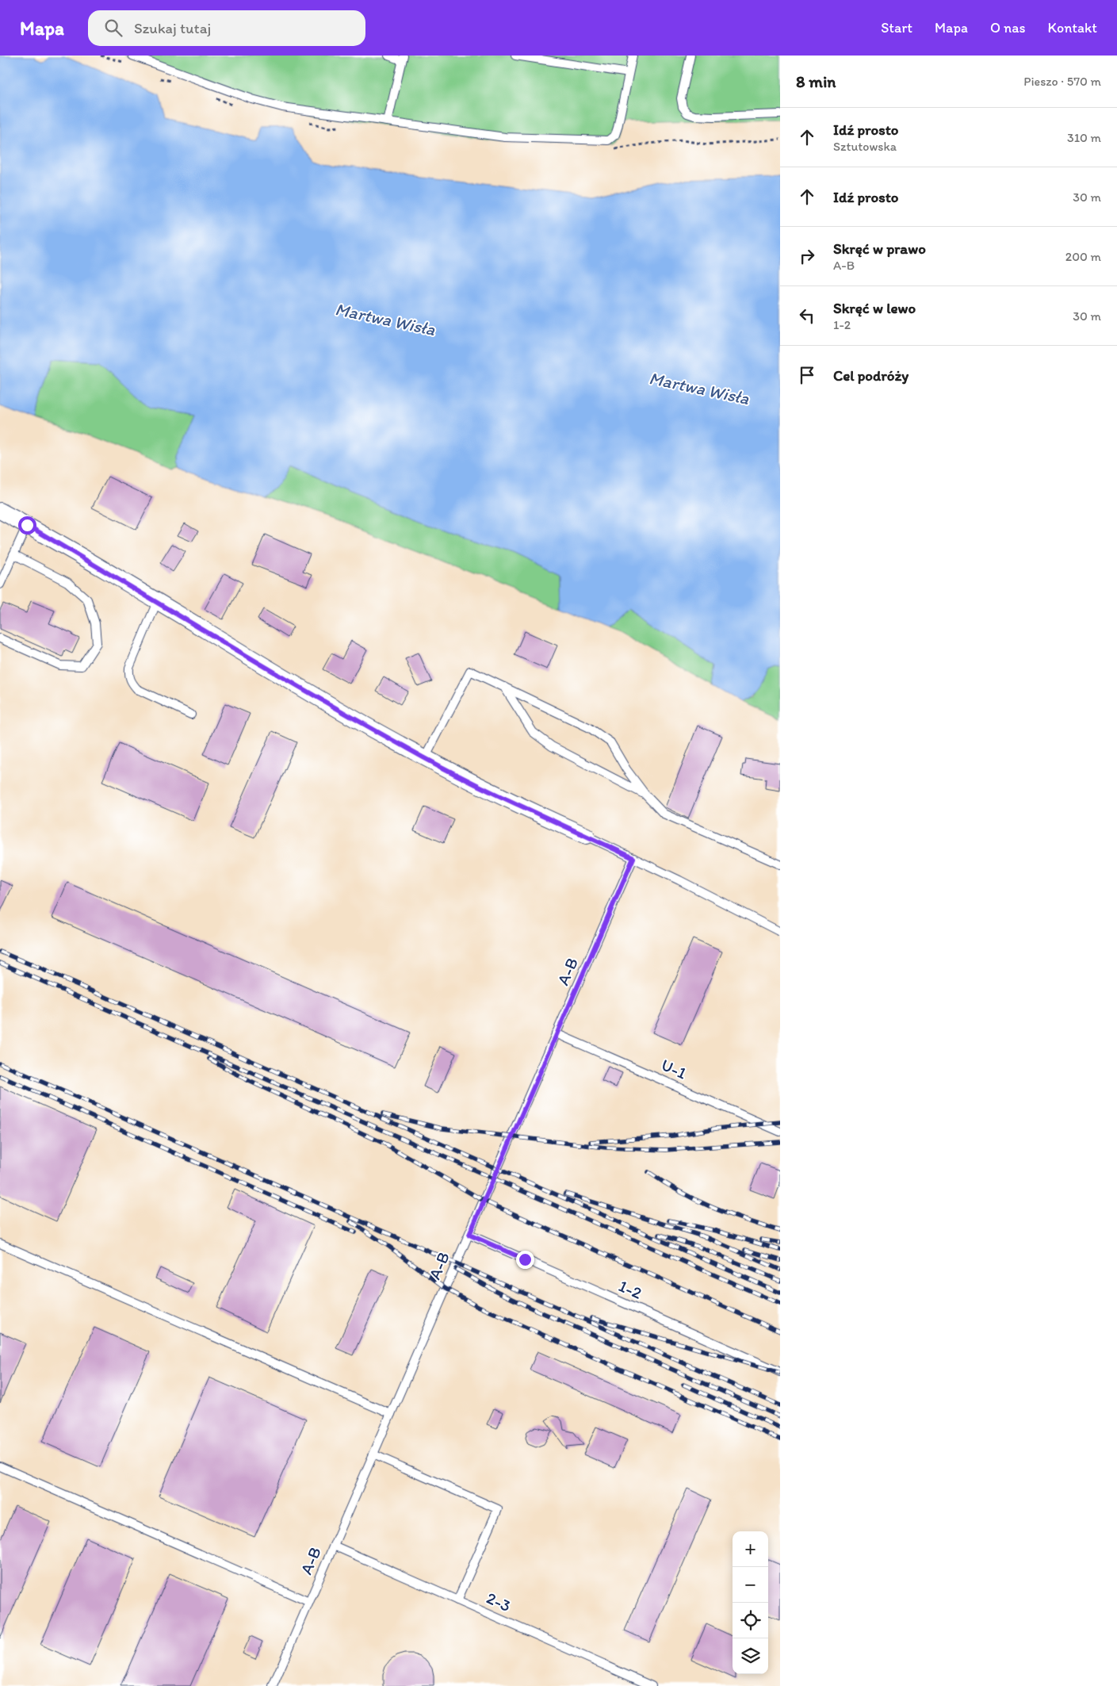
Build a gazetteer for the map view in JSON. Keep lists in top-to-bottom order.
{
  "streets": {
    "lane": [
      "A-B",
      "U-1",
      "1-2",
      "2-3"
    ]
  },
  "crossings": [
    ["A-B", "U-1"],
    ["A-B", "1-2"],
    ["A-B", "2-3"]
  ],
  "water": ["Martwa Wisła"],
  "page": {
    "header": "Mapa",
    "search": "Szukaj tutaj",
    "nav": [
      "Start",
      "Mapa",
      "O nas",
      "Kontakt"
    ],
    "heading": ["8 min", "Pieszo · 570 m"],
    "list": [
      ["Idź prosto", "Sztutowska", "310 m"],
      ["Idź prosto", "30 m"],
      ["Skręć w prawo", "A-B", "200 m"],
      ["Skręć w lewo", "1-2", "30 m"],
      "Cel podróży"
    ],
    "map_buttons": ["+", "−"]
  }
}
